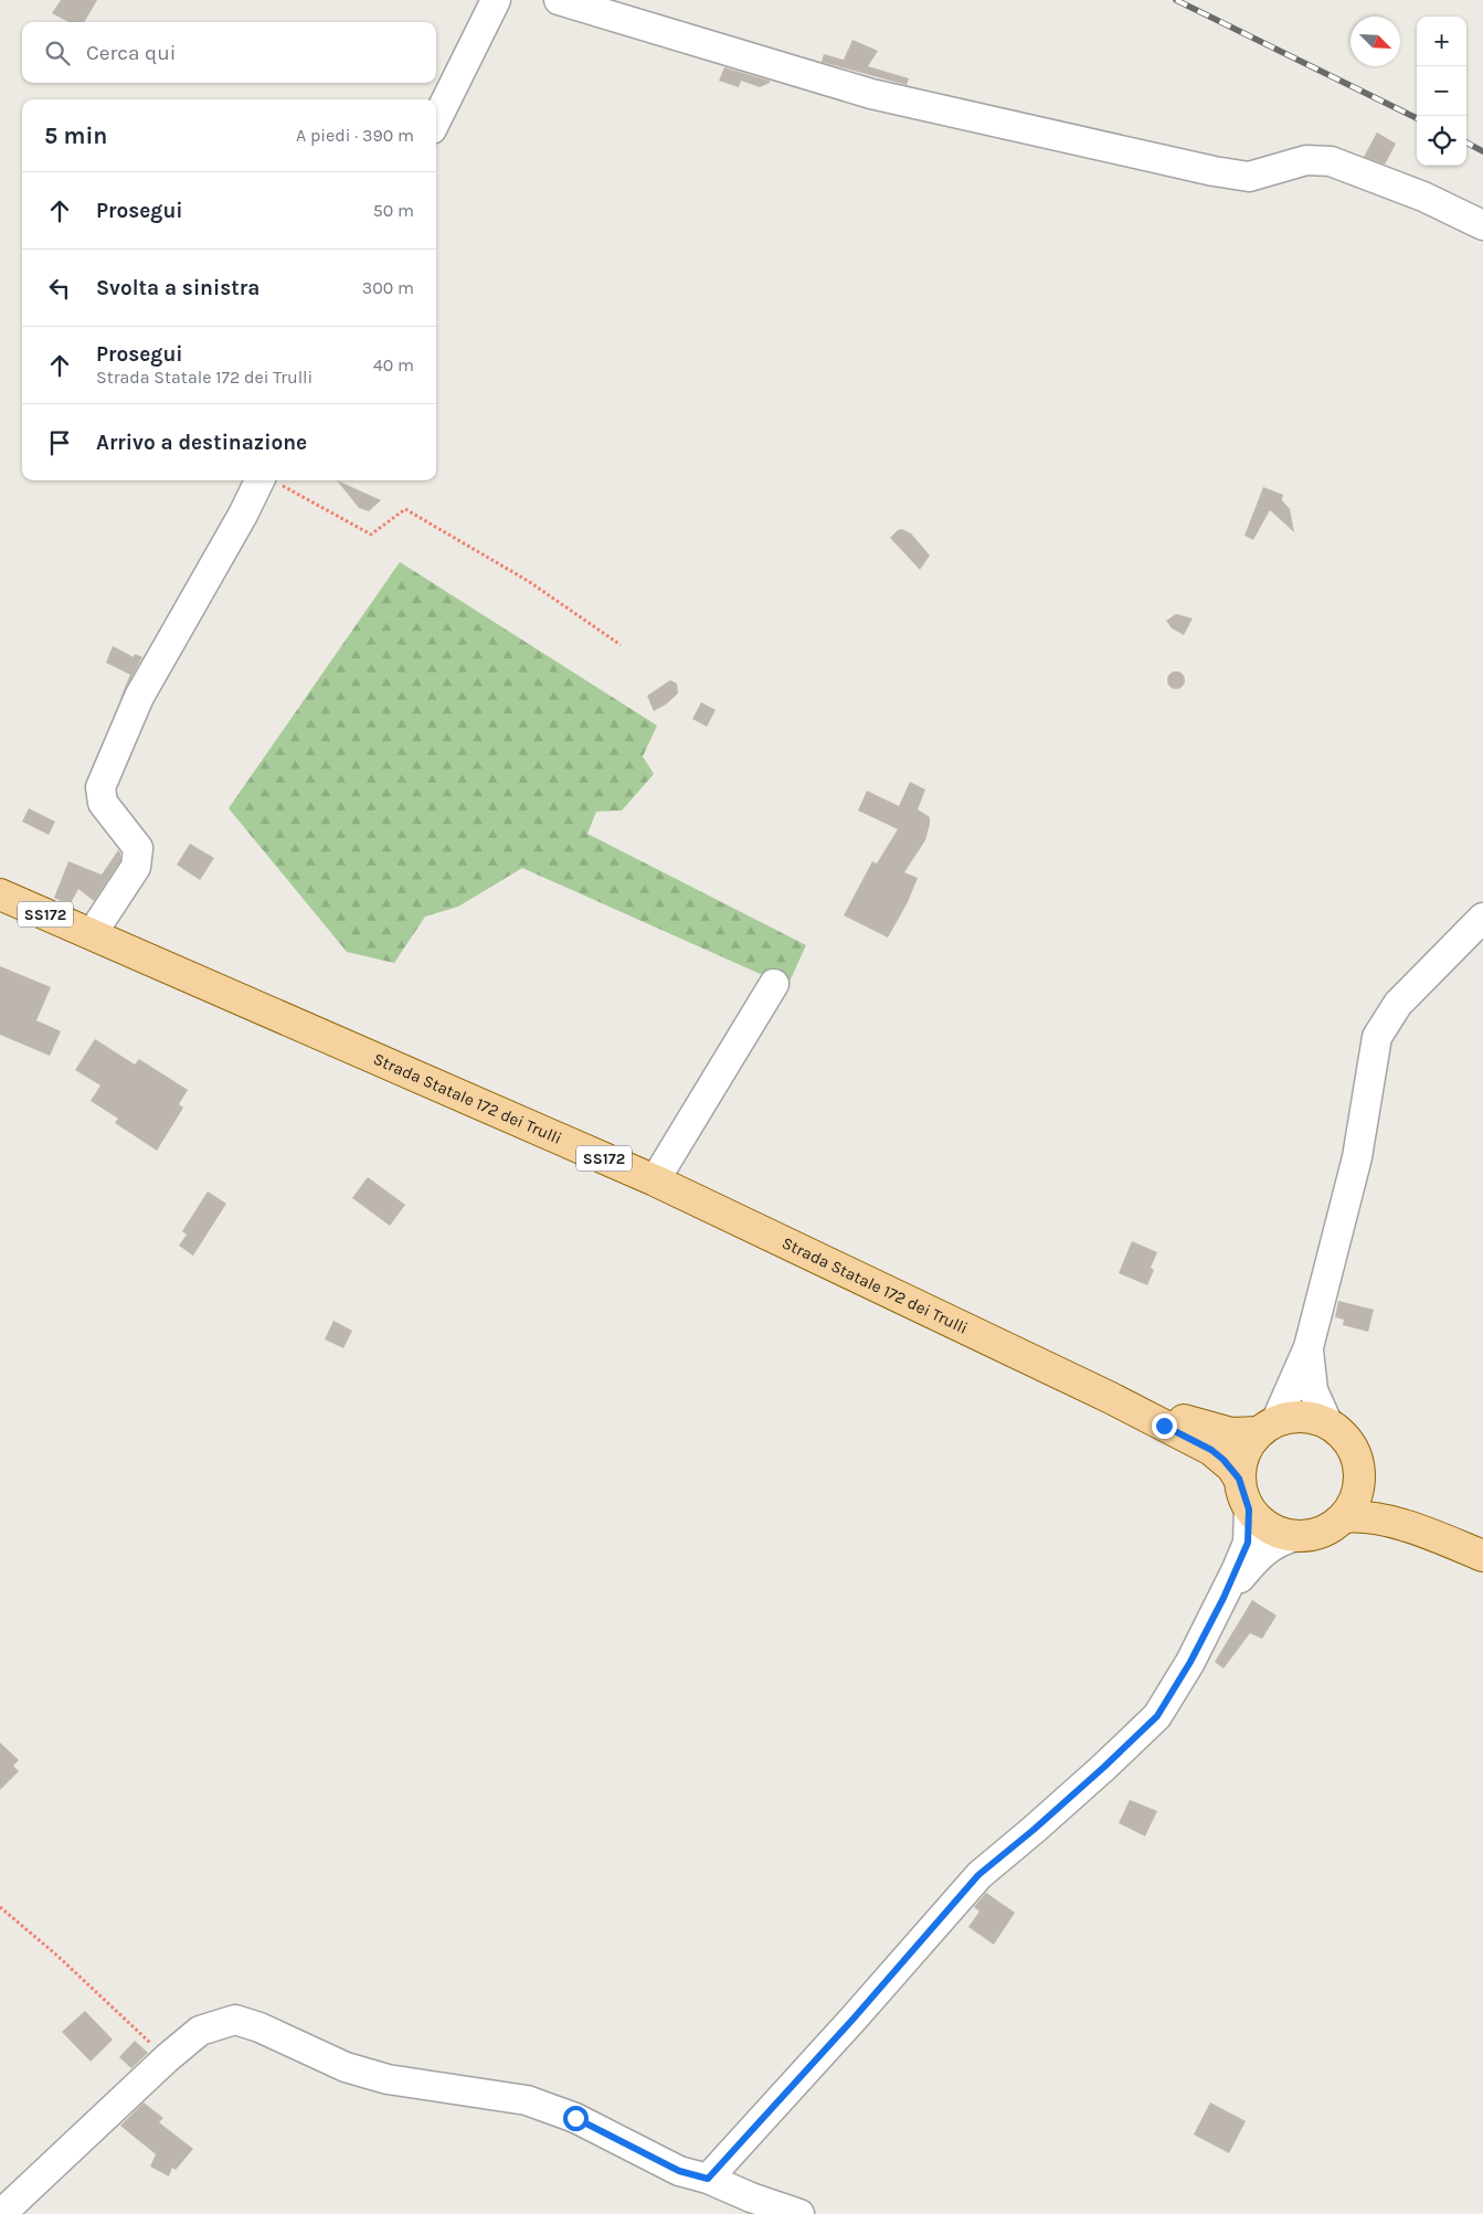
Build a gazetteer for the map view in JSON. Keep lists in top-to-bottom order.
{
  "streets": {
    "main road": ["SS172", "Strada Statale 172 dei Trulli"]
  },
  "north": "bottom right",
  "page": {
    "map_buttons": ["+", "−"],
    "search": "Cerca qui",
    "heading": ["5 min", "A piedi · 390 m"],
    "list": [
      ["Prosegui", "50 m"],
      ["Svolta a sinistra", "300 m"],
      ["Prosegui", "Strada Statale 172 dei Trulli", "40 m"],
      "Arrivo a destinazione"
    ]
  }
}
